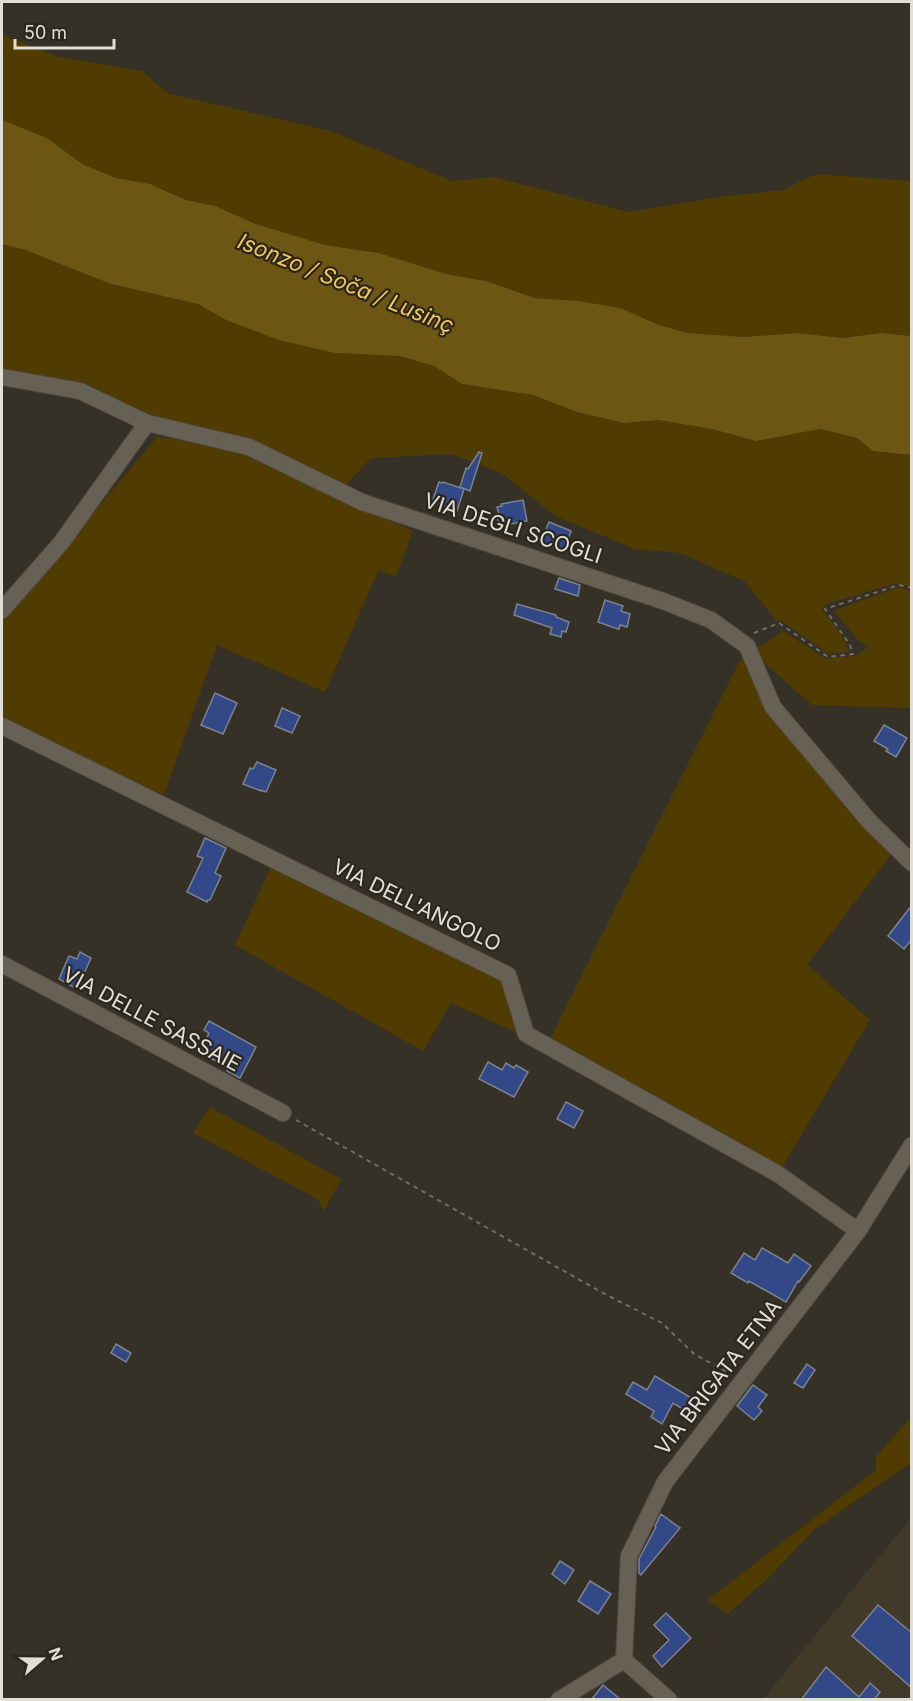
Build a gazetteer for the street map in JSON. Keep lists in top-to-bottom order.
{
  "streets": {
    "street": [
      "VIA DEGLI SCOGLI",
      "VIA DELL'ANGOLO",
      "VIA DELLE SASSAIE",
      "VIA BRIGATA ETNA"
    ]
  },
  "crossings": [
    ["VIA DELL'ANGOLO", "VIA BRIGATA ETNA"]
  ],
  "water": ["Isonzo / Soča / Lusinç"],
  "scale_bar": "50 m",
  "north": "right"
}
